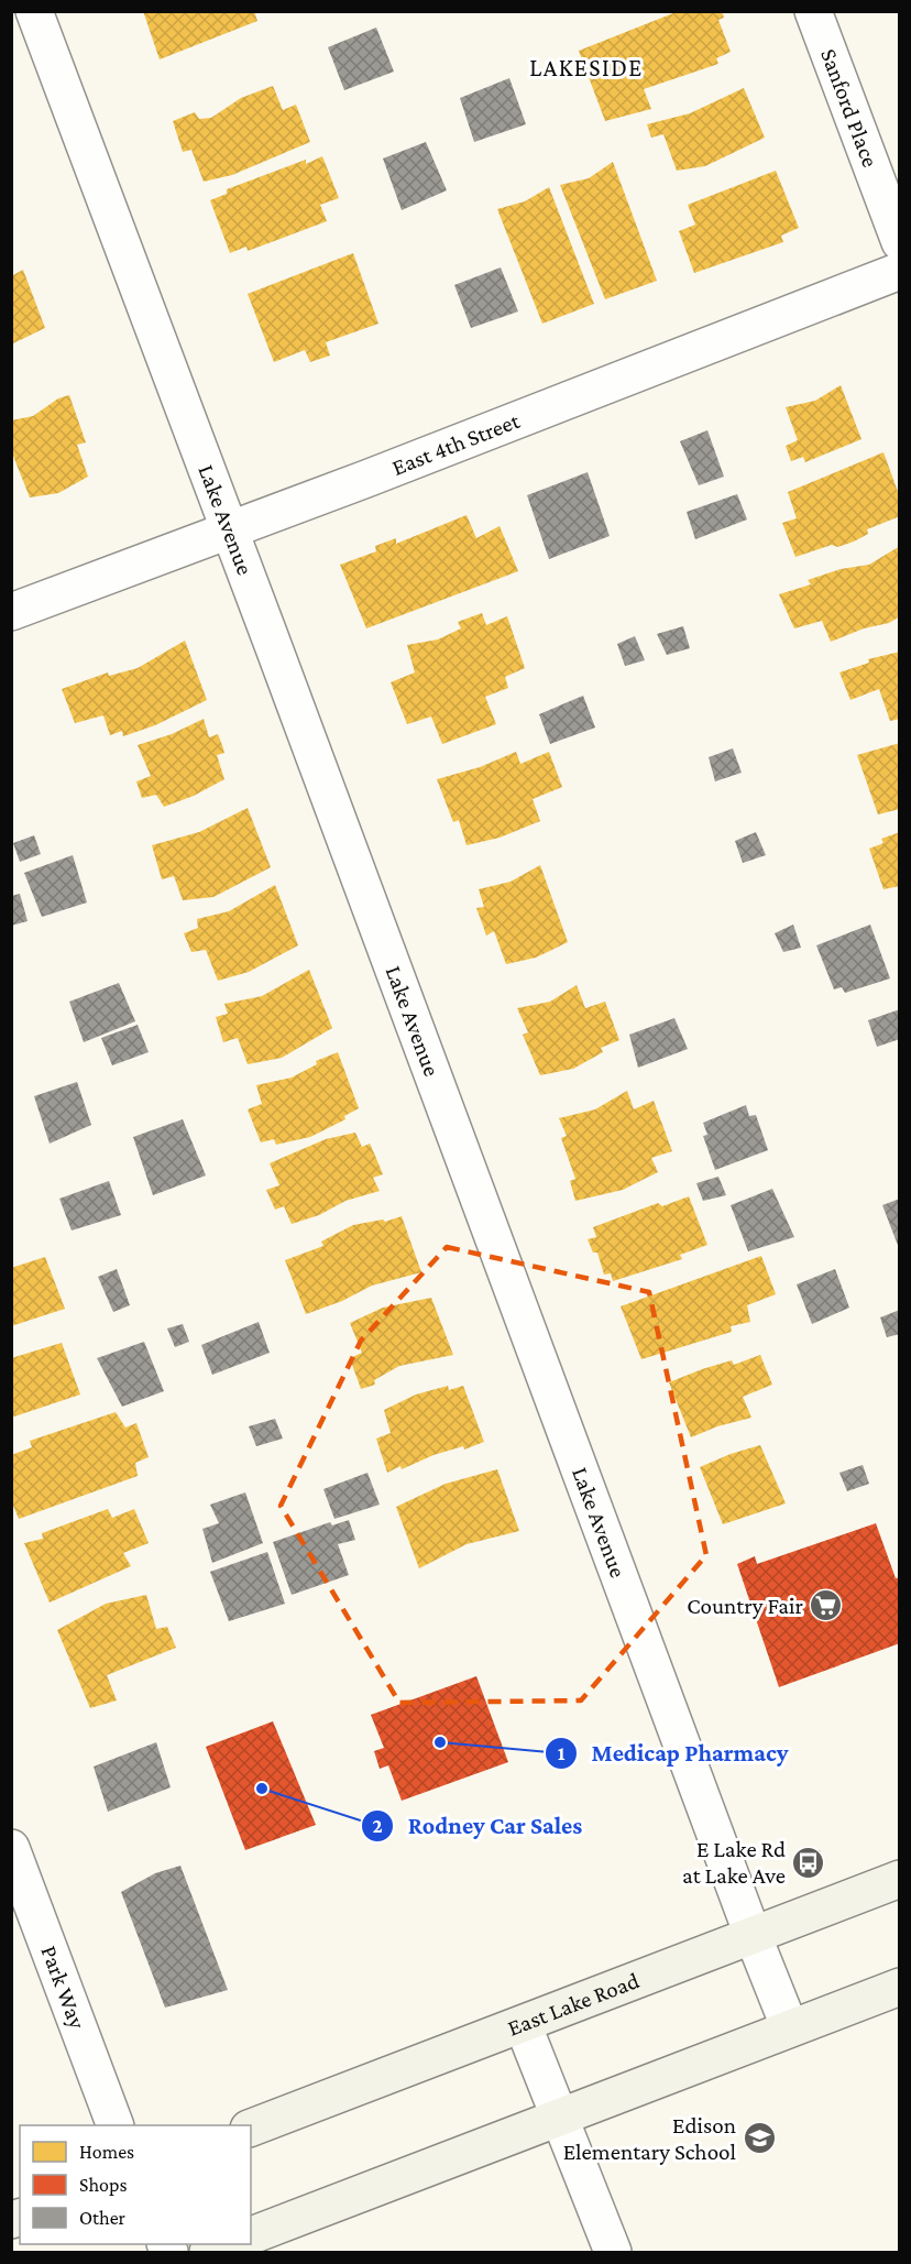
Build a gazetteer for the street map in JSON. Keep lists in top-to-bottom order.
{
  "streets": {
    "main road": ["East Lake Road"],
    "street": [
      "Sanford Place",
      "East 4th Street",
      "Lake Avenue",
      "Park Way"
    ]
  },
  "crossings": [
    ["East 4th Street", "Lake Avenue"],
    ["Lake Avenue", "East Lake Road"]
  ],
  "districts": ["LAKESIDE"],
  "places": {
    "supermarket": ["Country Fair"],
    "other": ["Medicap Pharmacy", "Rodney Car Sales"],
    "bus stop": ["E Lake Rd at Lake Ave"],
    "school or university": ["Edison Elementary School"]
  },
  "legend": ["Homes", "Shops", "Other"]
}
